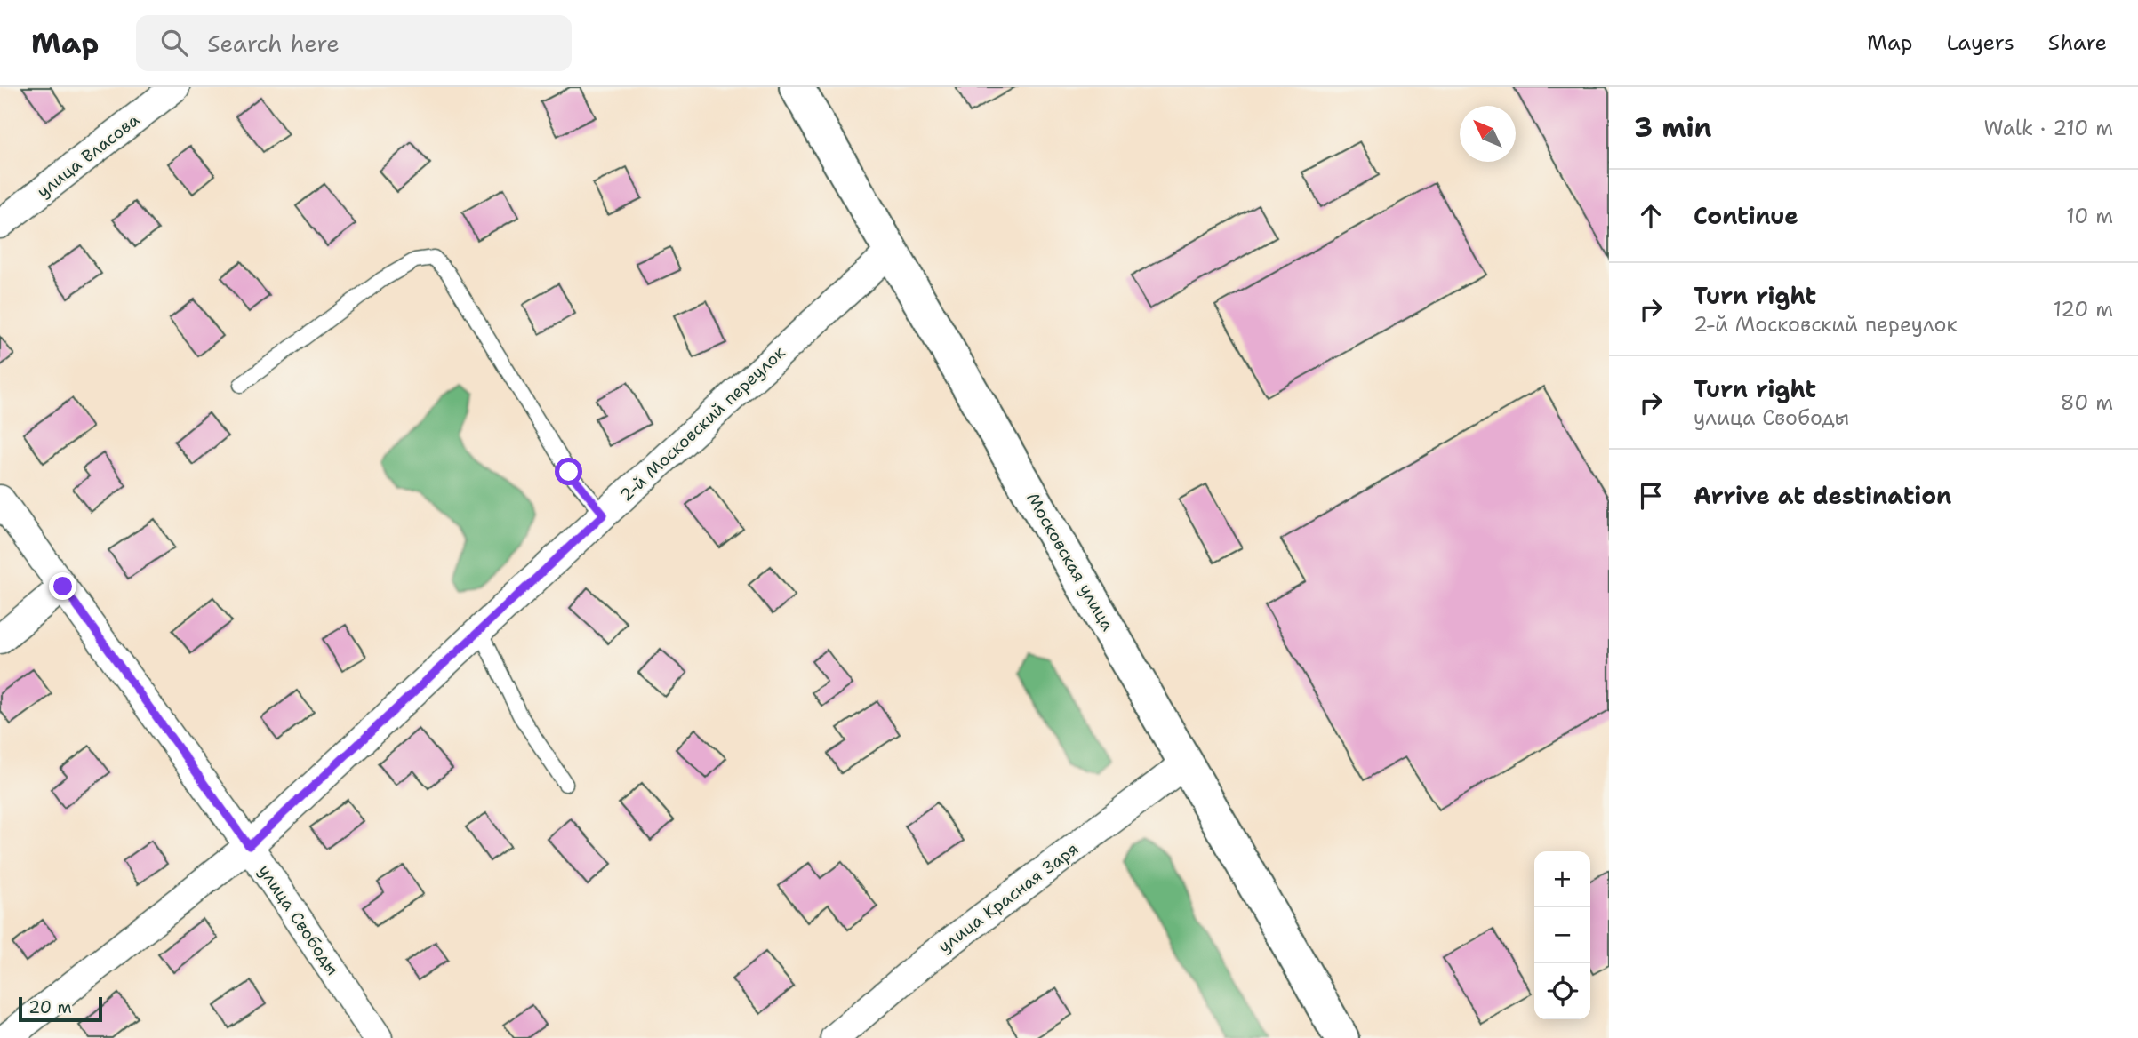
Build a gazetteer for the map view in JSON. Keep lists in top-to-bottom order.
{
  "streets": {
    "main road": ["Московская улица"],
    "street": [
      "улица Власова",
      "2-й Московский переулок",
      "улица Красная Заря",
      "улица Свободы"
    ]
  },
  "crossings": [
    ["2-й Московский переулок", "Московская улица"],
    ["2-й Московский переулок", "улица Свободы"],
    ["Московская улица", "улица Красная Заря"]
  ],
  "scale_bar": "20 m",
  "north": "top left",
  "page": {
    "header": "Map",
    "search": "Search here",
    "nav": ["Map", "Layers", "Share"],
    "heading": ["3 min", "Walk · 210 m"],
    "list": [
      ["Continue", "10 m"],
      ["Turn right", "2-й Московский переулок", "120 m"],
      ["Turn right", "улица Свободы", "80 m"],
      "Arrive at destination"
    ],
    "map_buttons": ["+", "−"],
    "scale": "20 m"
  }
}
